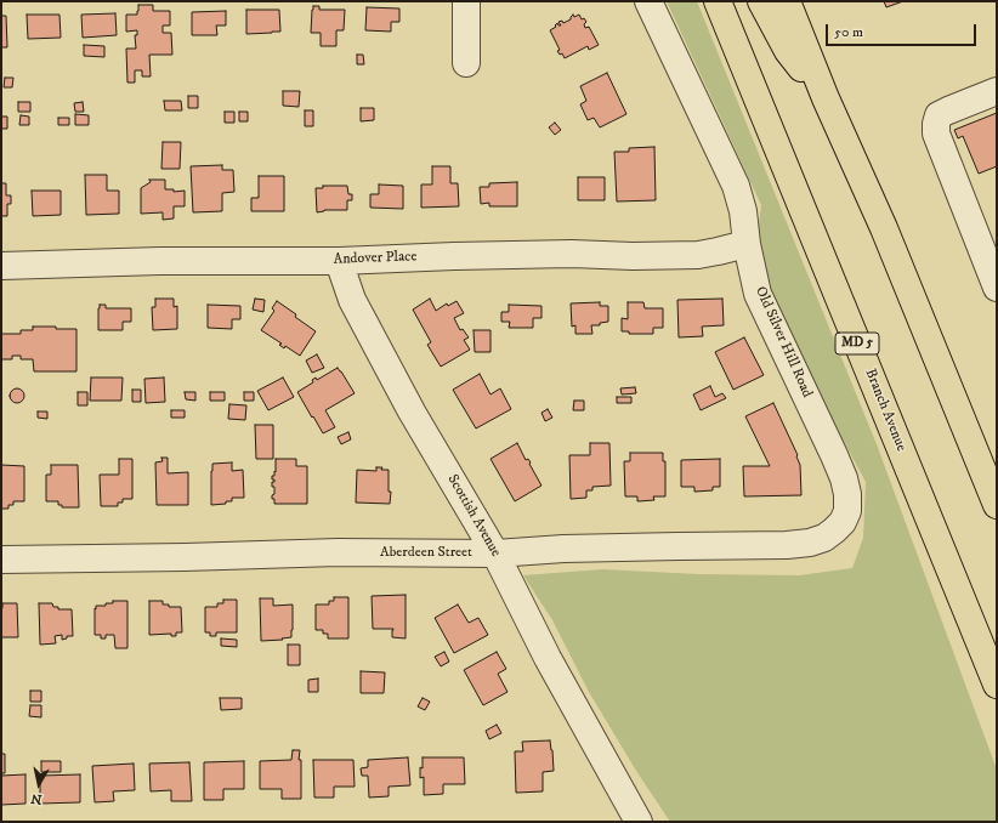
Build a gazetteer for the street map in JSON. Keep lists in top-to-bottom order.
{
  "streets": {
    "highway": ["MD 5", "Branch Avenue"],
    "street": [
      "Andover Place",
      "Old Silver Hill Road",
      "Scottish Avenue",
      "Aberdeen Street"
    ]
  },
  "crossings": [
    ["Andover Place", "Old Silver Hill Road"],
    ["Andover Place", "Scottish Avenue"],
    ["Old Silver Hill Road", "Aberdeen Street"],
    ["Scottish Avenue", "Aberdeen Street"]
  ],
  "scale_bar": "50 m",
  "north": "bottom"
}
